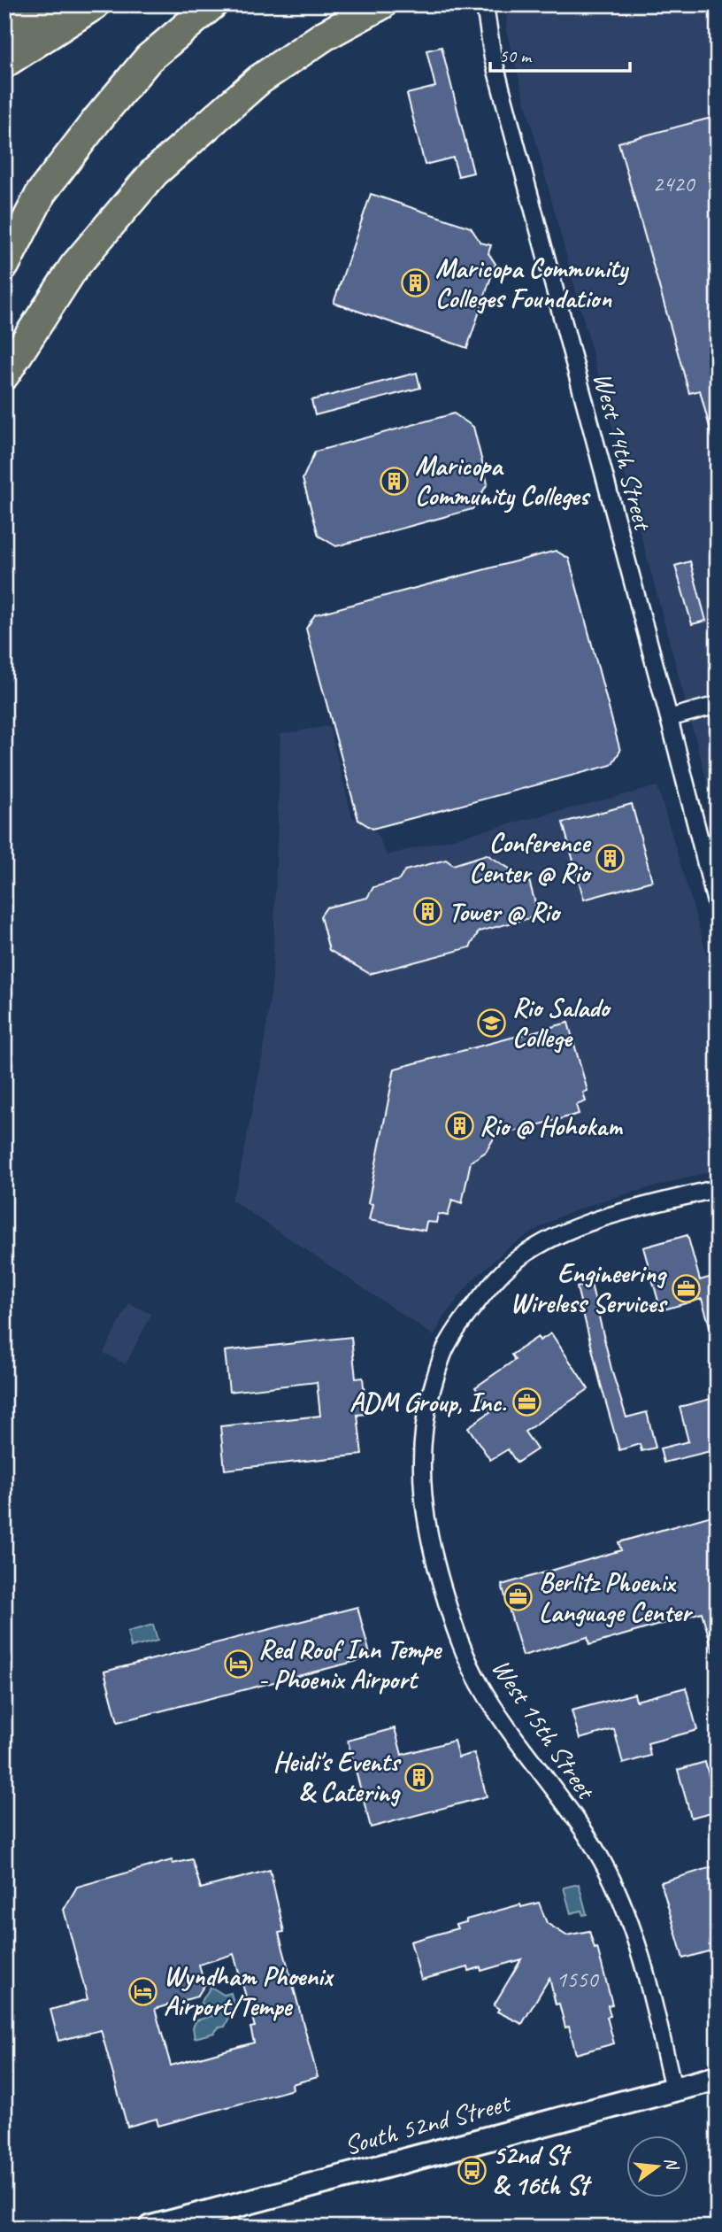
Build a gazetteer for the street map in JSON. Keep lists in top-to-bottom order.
{
  "streets": {
    "main road": ["South 52nd Street"],
    "street": ["West 14th Street", "West 15th Street"]
  },
  "crossings": [
    ["West 15th Street", "South 52nd Street"]
  ],
  "places": {
    "building": [
      "Maricopa Community Colleges Foundation",
      "Maricopa Community Colleges",
      "Conference Center @ Rio",
      "Tower @ Rio",
      "Rio @ Hohokam",
      "Heidi's Events & Catering"
    ],
    "school or university": ["Rio Salado College"],
    "office": ["Engineering Wireless Services", "ADM Group, Inc.", "Berlitz Phoenix Language Center"],
    "hotel": ["Red Roof Inn Tempe - Phoenix Airport", "Wyndham Phoenix Airport/Tempe"],
    "bus stop": ["52nd St & 16th St"]
  },
  "house_numbers": ["2420", "1550"],
  "scale_bar": "50 m",
  "north": "right"
}
